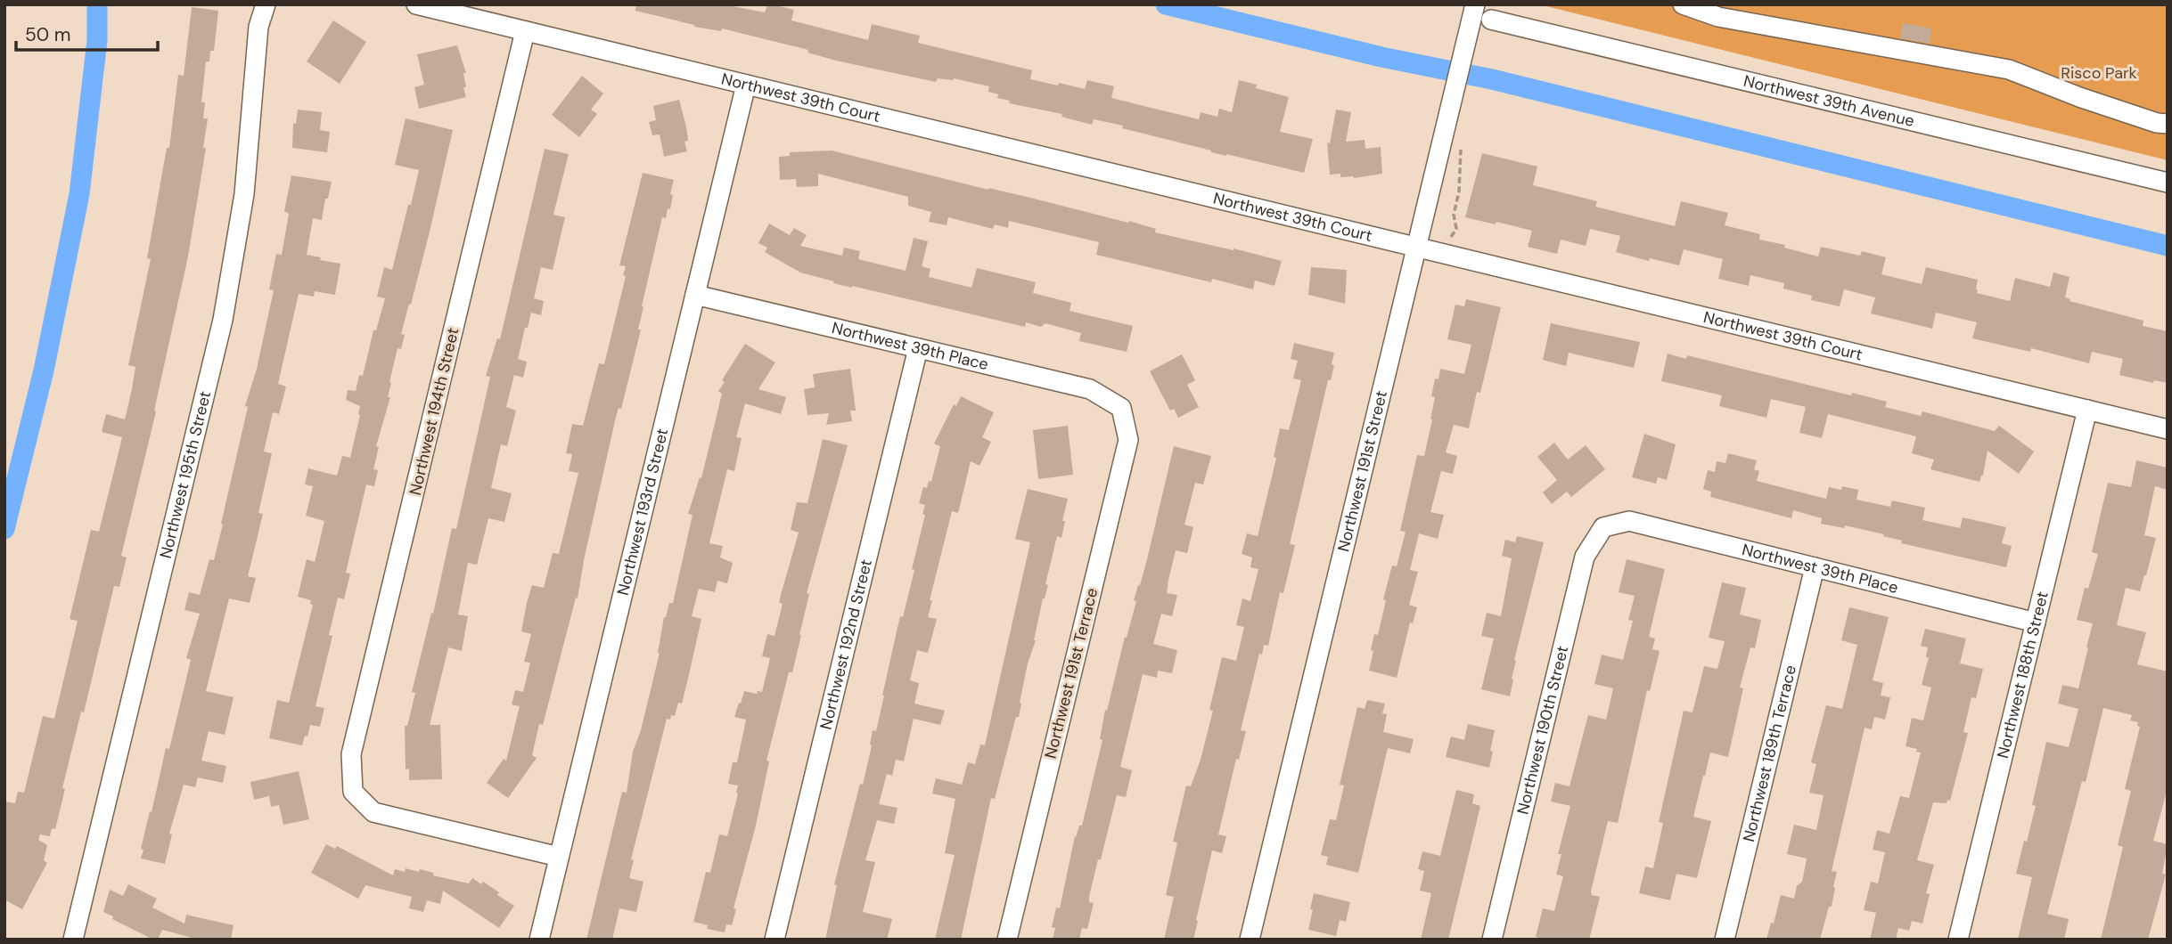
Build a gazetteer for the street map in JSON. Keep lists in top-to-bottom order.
{
  "streets": {
    "street": [
      "Northwest 39th Court",
      "Northwest 39th Avenue",
      "Northwest 39th Place",
      "Northwest 194th Street",
      "Northwest 191st Street",
      "Northwest 195th Street",
      "Northwest 193rd Street",
      "Northwest 192nd Street",
      "Northwest 191st Terrace",
      "Northwest 188th Street",
      "Northwest 190th Street",
      "Northwest 189th Terrace"
    ]
  },
  "crossings": [
    ["Northwest 39th Court", "Northwest 194th Street"],
    ["Northwest 39th Court", "Northwest 191st Street"],
    ["Northwest 39th Court", "Northwest 193rd Street"],
    ["Northwest 39th Court", "Northwest 188th Street"],
    ["Northwest 39th Place", "Northwest 193rd Street"],
    ["Northwest 39th Place", "Northwest 192nd Street"],
    ["Northwest 39th Place", "Northwest 191st Terrace"],
    ["Northwest 39th Place", "Northwest 188th Street"],
    ["Northwest 39th Place", "Northwest 190th Street"],
    ["Northwest 39th Place", "Northwest 189th Terrace"],
    ["Northwest 194th Street", "Northwest 193rd Street"]
  ],
  "parks": ["Risco Park"],
  "scale_bar": "50 m"
}
